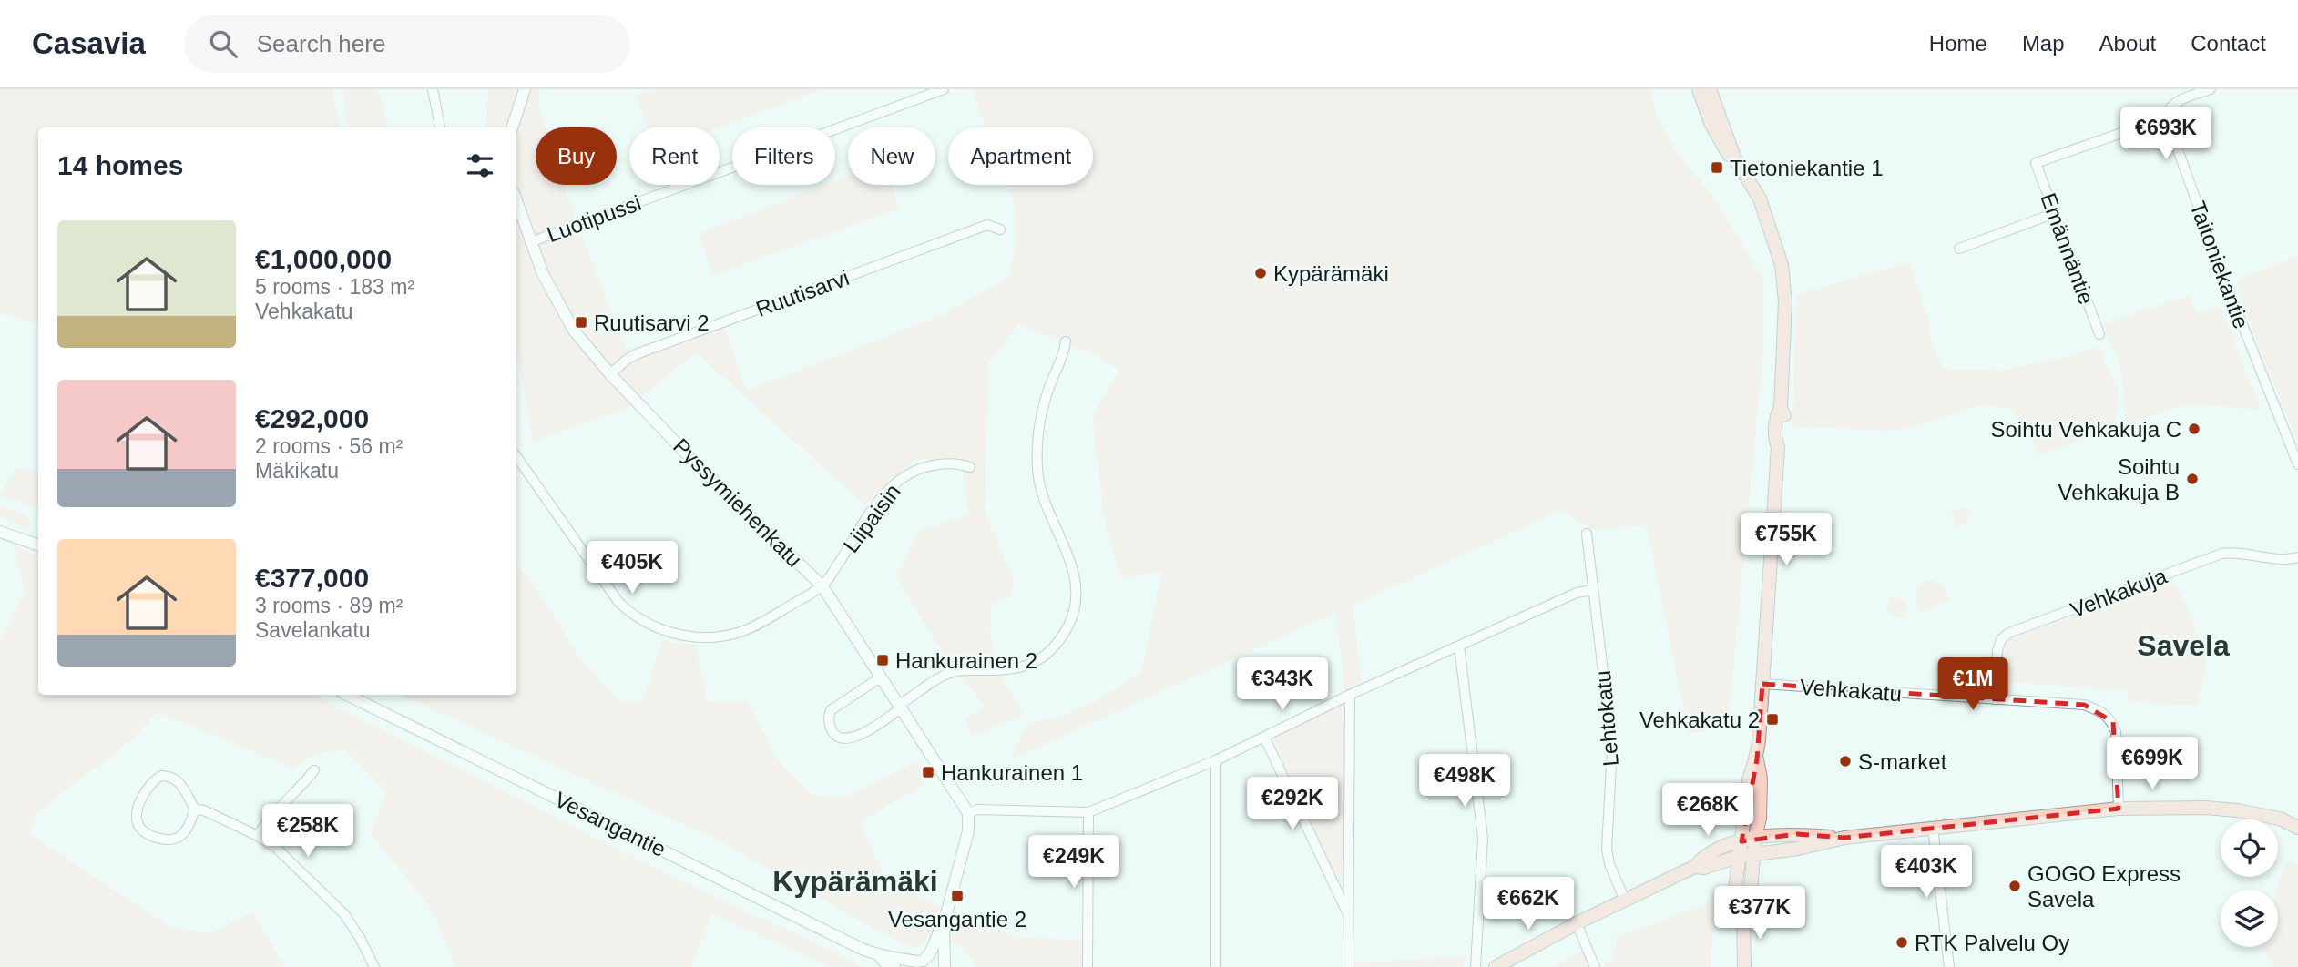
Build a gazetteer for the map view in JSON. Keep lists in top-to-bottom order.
{
  "streets": {
    "street": [
      "Luotipussi",
      "Emännäntie",
      "Taitoniekantie",
      "Ruutisarvi",
      "Pyssymiehenkatu",
      "Liipaisin",
      "Vehkakuja",
      "Vehkakatu",
      "Lehtokatu",
      "Vesangantie"
    ]
  },
  "crossings": [
    ["Luotipussi", "Pyssymiehenkatu"],
    ["Emännäntie", "Taitoniekantie"],
    ["Ruutisarvi", "Pyssymiehenkatu"],
    ["Pyssymiehenkatu", "Liipaisin"],
    ["Vehkakuja", "Vehkakatu"]
  ],
  "districts": ["Savela", "Kypärämäki"],
  "places": {
    "transit": [
      "Tietoniekantie 1",
      "Ruutisarvi 2",
      "Hankurainen 2",
      "Vehkakatu 2",
      "Hankurainen 1",
      "Vesangantie 2"
    ],
    "other": [
      "Kypärämäki",
      "Soihtu Vehkakuja C",
      "Soihtu Vehkakuja B",
      "S-market",
      "GOGO Express Savela",
      "RTK Palvelu Oy"
    ]
  },
  "page": {
    "header": "Casavia",
    "search": "Search here",
    "nav": [
      "Home",
      "Map",
      "About",
      "Contact"
    ],
    "price": [
      "€693K",
      "€755K",
      "€405K",
      "€343K",
      "€1M",
      "€699K",
      "€498K",
      "€292K",
      "€268K",
      "€258K",
      "€249K",
      "€403K",
      "€662K",
      "€377K"
    ],
    "chip": [
      "Buy",
      "Rent",
      "Filters",
      "New",
      "Apartment"
    ],
    "heading": "14 homes",
    "list": [
      {
        "name": "€1,000,000",
        "note": "5 rooms · 183 m² · Vehkakatu"
      },
      {
        "name": "€292,000",
        "note": "2 rooms · 56 m² · Mäkikatu"
      },
      {
        "name": "€377,000",
        "note": "3 rooms · 89 m² · Savelankatu"
      }
    ]
  }
}
